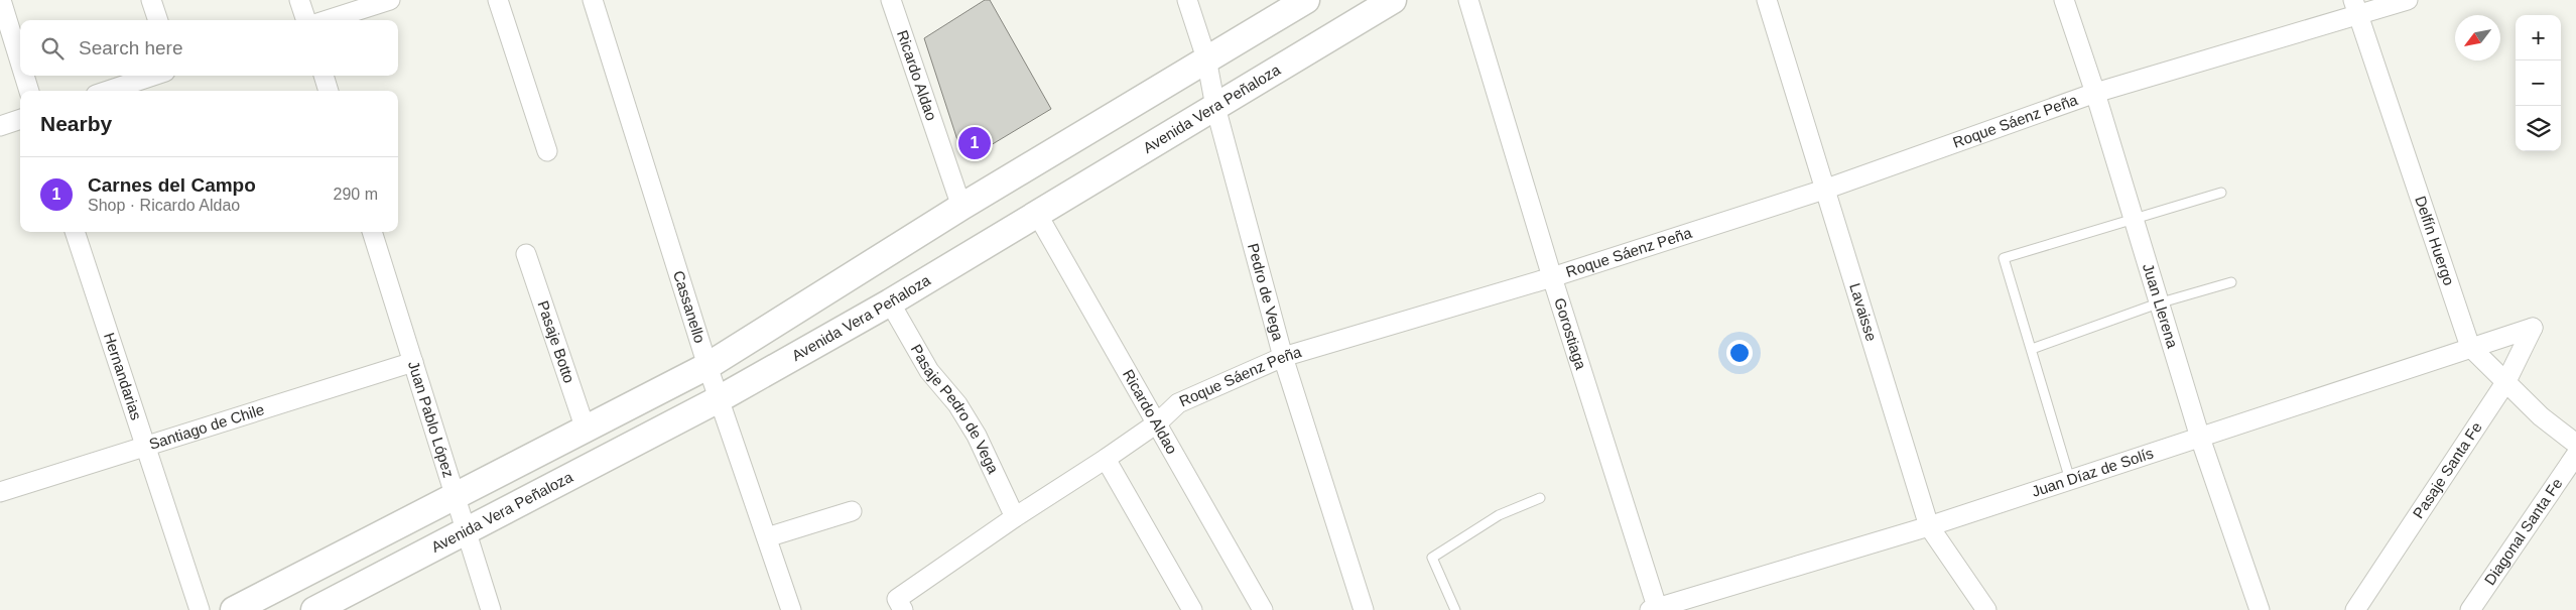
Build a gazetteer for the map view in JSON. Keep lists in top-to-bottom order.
{
  "streets": {
    "main road": ["Avenida Vera Peñaloza"],
    "street": [
      "Ricardo Aldao",
      "Roque Sáenz Peña",
      "Delfín Huergo",
      "Pedro de Vega",
      "Cassanello",
      "Juan Llerena",
      "Lavaisse",
      "Gorostiaga",
      "Pasaje Botto",
      "Hernandarias",
      "Pasaje Pedro de Vega",
      "Juan Pablo López",
      "Santiago de Chile",
      "Pasaje Santa Fe",
      "Juan Díaz de Solís",
      "Diagonal Santa Fe"
    ]
  },
  "crossings": [
    ["Ricardo Aldao", "Avenida Vera Peñaloza"],
    ["Ricardo Aldao", "Roque Sáenz Peña"],
    ["Avenida Vera Peñaloza", "Pedro de Vega"],
    ["Avenida Vera Peñaloza", "Cassanello"],
    ["Avenida Vera Peñaloza", "Pasaje Pedro de Vega"],
    ["Avenida Vera Peñaloza", "Juan Pablo López"],
    ["Roque Sáenz Peña", "Delfín Huergo"],
    ["Roque Sáenz Peña", "Pedro de Vega"],
    ["Roque Sáenz Peña", "Juan Llerena"],
    ["Roque Sáenz Peña", "Lavaisse"],
    ["Roque Sáenz Peña", "Gorostiaga"],
    ["Roque Sáenz Peña", "Pasaje Pedro de Vega"],
    ["Delfín Huergo", "Pasaje Santa Fe"],
    ["Delfín Huergo", "Juan Díaz de Solís"],
    ["Juan Llerena", "Juan Díaz de Solís"],
    ["Lavaisse", "Juan Díaz de Solís"],
    ["Gorostiaga", "Juan Díaz de Solís"],
    ["Hernandarias", "Santiago de Chile"],
    ["Juan Pablo López", "Santiago de Chile"],
    ["Pasaje Santa Fe", "Juan Díaz de Solís"]
  ],
  "north": "bottom left",
  "page": {
    "map_buttons": ["+", "−"],
    "search": "Search here",
    "heading": "Nearby",
    "pins": "1",
    "list": [
      {
        "mark": "1",
        "name": "Carnes del Campo",
        "note": "Shop · Ricardo Aldao",
        "value": "290 m"
      }
    ]
  }
}
